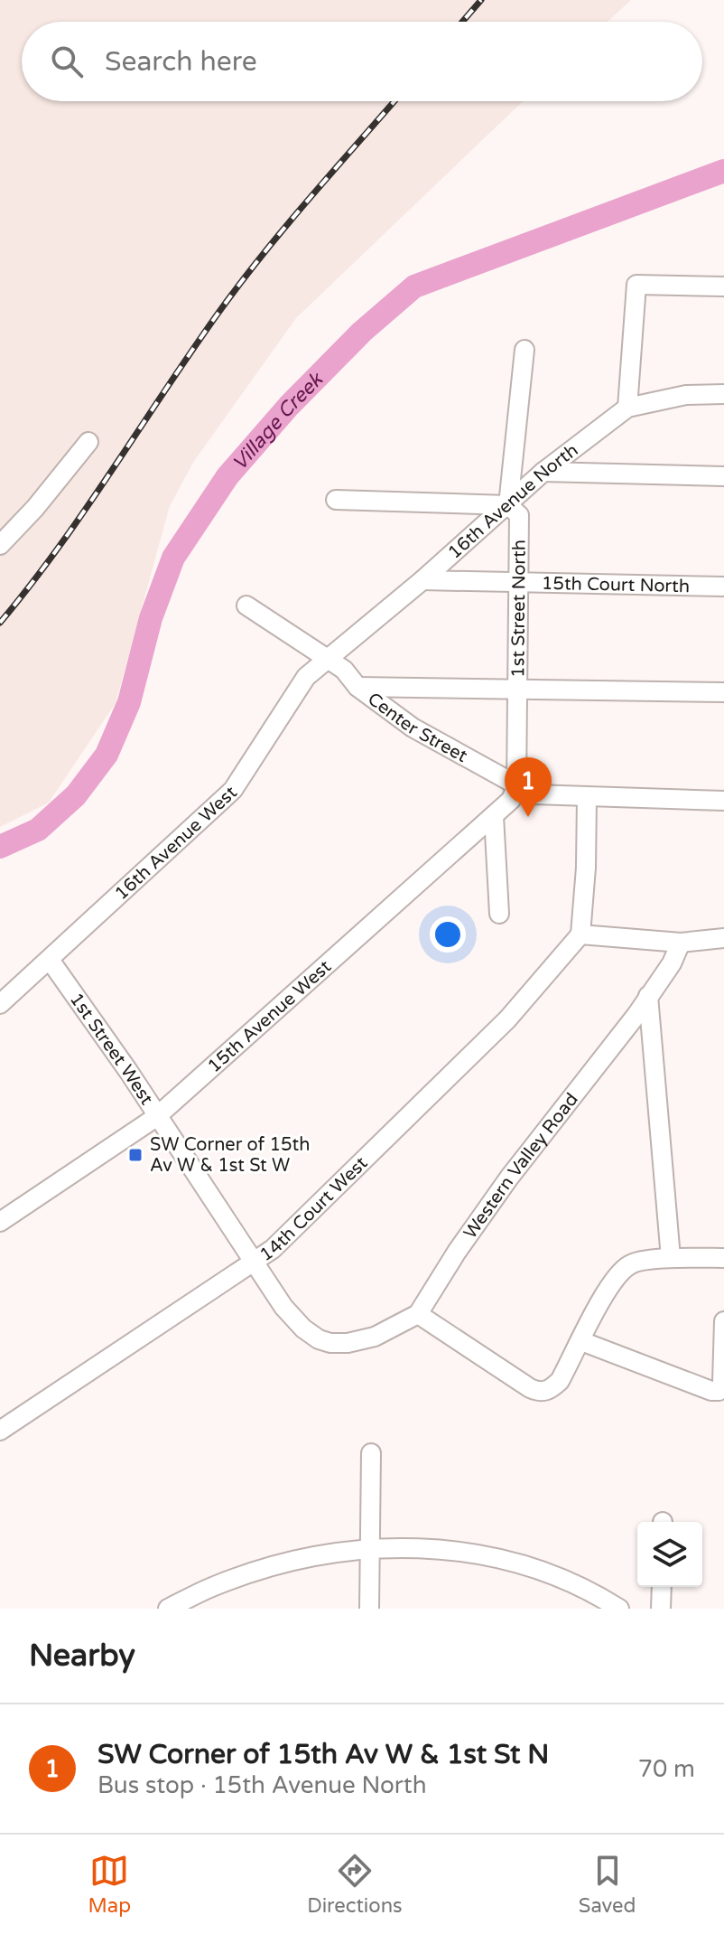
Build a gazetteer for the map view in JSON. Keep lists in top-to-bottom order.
{
  "streets": {
    "street": [
      "16th Avenue North",
      "15th Court North",
      "1st Street North",
      "Center Street",
      "16th Avenue West",
      "15th Avenue West",
      "1st Street West",
      "Western Valley Road",
      "14th Court West"
    ]
  },
  "crossings": [
    ["16th Avenue North", "15th Court North"],
    ["16th Avenue North", "1st Street North"],
    ["16th Avenue North", "Center Street"],
    ["16th Avenue North", "16th Avenue West"],
    ["15th Court North", "1st Street North"],
    ["1st Street North", "Center Street"],
    ["1st Street North", "15th Avenue West"],
    ["Center Street", "16th Avenue West"],
    ["Center Street", "15th Avenue West"],
    ["16th Avenue West", "1st Street West"],
    ["15th Avenue West", "1st Street West"],
    ["1st Street West", "Western Valley Road"],
    ["1st Street West", "14th Court West"]
  ],
  "water": ["Village Creek"],
  "places": {
    "transit": ["SW Corner of 15th Av W & 1st St W"]
  },
  "page": {
    "search": "Search here",
    "pins": "1",
    "heading": "Nearby",
    "list": [
      {
        "mark": "1",
        "name": "SW Corner of 15th Av W & 1st St N",
        "note": "Bus stop · 15th Avenue North",
        "value": "70 m"
      }
    ],
    "nav": ["Map", "Directions", "Saved"]
  }
}
